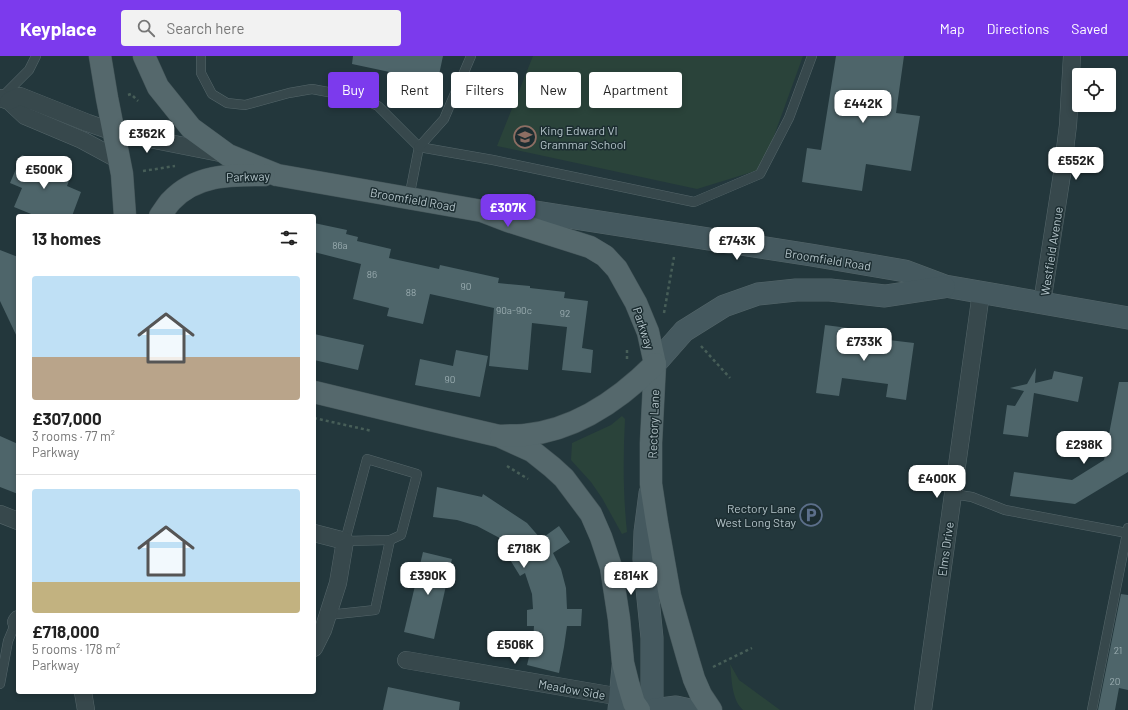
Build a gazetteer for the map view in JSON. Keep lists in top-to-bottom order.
{
  "streets": {
    "main road": ["Parkway", "Broomfield Road", "Rectory Lane"],
    "street": ["Westfield Avenue", "Elms Drive", "Meadow Side"]
  },
  "crossings": [
    ["Parkway", "Broomfield Road"],
    ["Parkway", "Rectory Lane"],
    ["Broomfield Road", "Westfield Avenue"],
    ["Broomfield Road", "Rectory Lane"],
    ["Broomfield Road", "Elms Drive"]
  ],
  "places": {
    "school or university": ["King Edward VI Grammar School"],
    "parking": ["Rectory Lane West Long Stay"]
  },
  "house_numbers": [
    "86a",
    "86",
    "90",
    "88",
    "90a-90c",
    "92",
    "90",
    "21",
    "20"
  ],
  "page": {
    "header": "Keyplace",
    "search": "Search here",
    "nav": ["Map", "Directions", "Saved"],
    "chip": [
      "Buy",
      "Rent",
      "Filters",
      "New",
      "Apartment"
    ],
    "price": [
      "£442K",
      "£362K",
      "£552K",
      "£500K",
      "£307K",
      "£743K",
      "£733K",
      "£298K",
      "£400K",
      "£718K",
      "£390K",
      "£814K",
      "£506K"
    ],
    "heading": "13 homes",
    "list": [
      {
        "name": "£307,000",
        "note": "3 rooms · 77 m² · Parkway"
      },
      {
        "name": "£718,000",
        "note": "5 rooms · 178 m² · Parkway"
      }
    ]
  }
}
